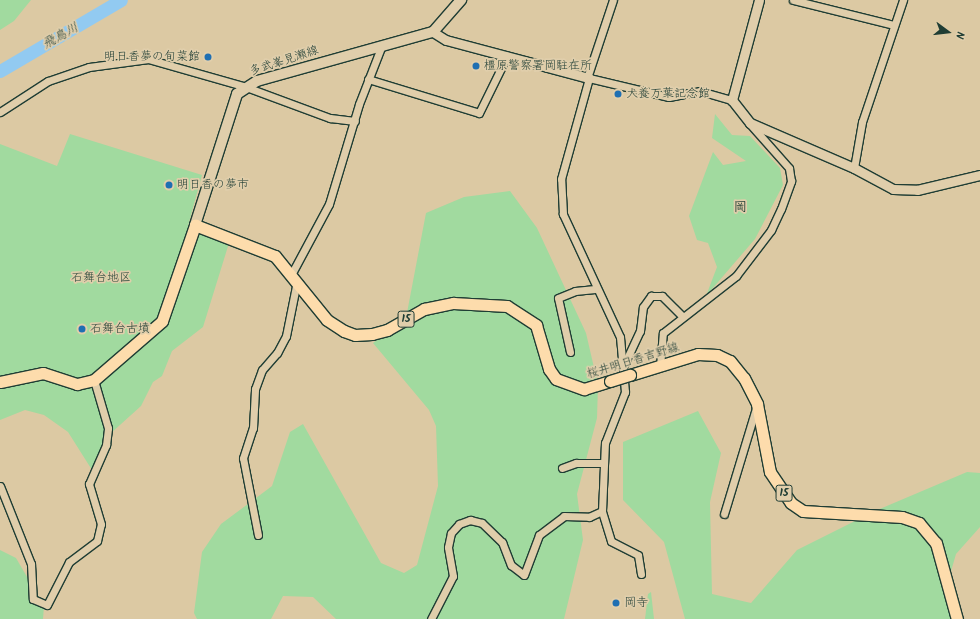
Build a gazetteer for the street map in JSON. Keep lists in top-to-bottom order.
{
  "streets": {
    "main road": ["多武峯見瀬線", "15", "桜井明日香吉野線"]
  },
  "crossings": [
    ["多武峯見瀬線", "桜井明日香吉野線"]
  ],
  "districts": ["岡"],
  "water": ["飛鳥川"],
  "parks": ["石舞台地区"],
  "places": [
    "明日香夢の旬菜館",
    "橿原警察署岡駐在所",
    "犬養万葉記念館",
    "明日香の夢市",
    "石舞台古墳",
    "岡寺"
  ],
  "north": "right"
}
